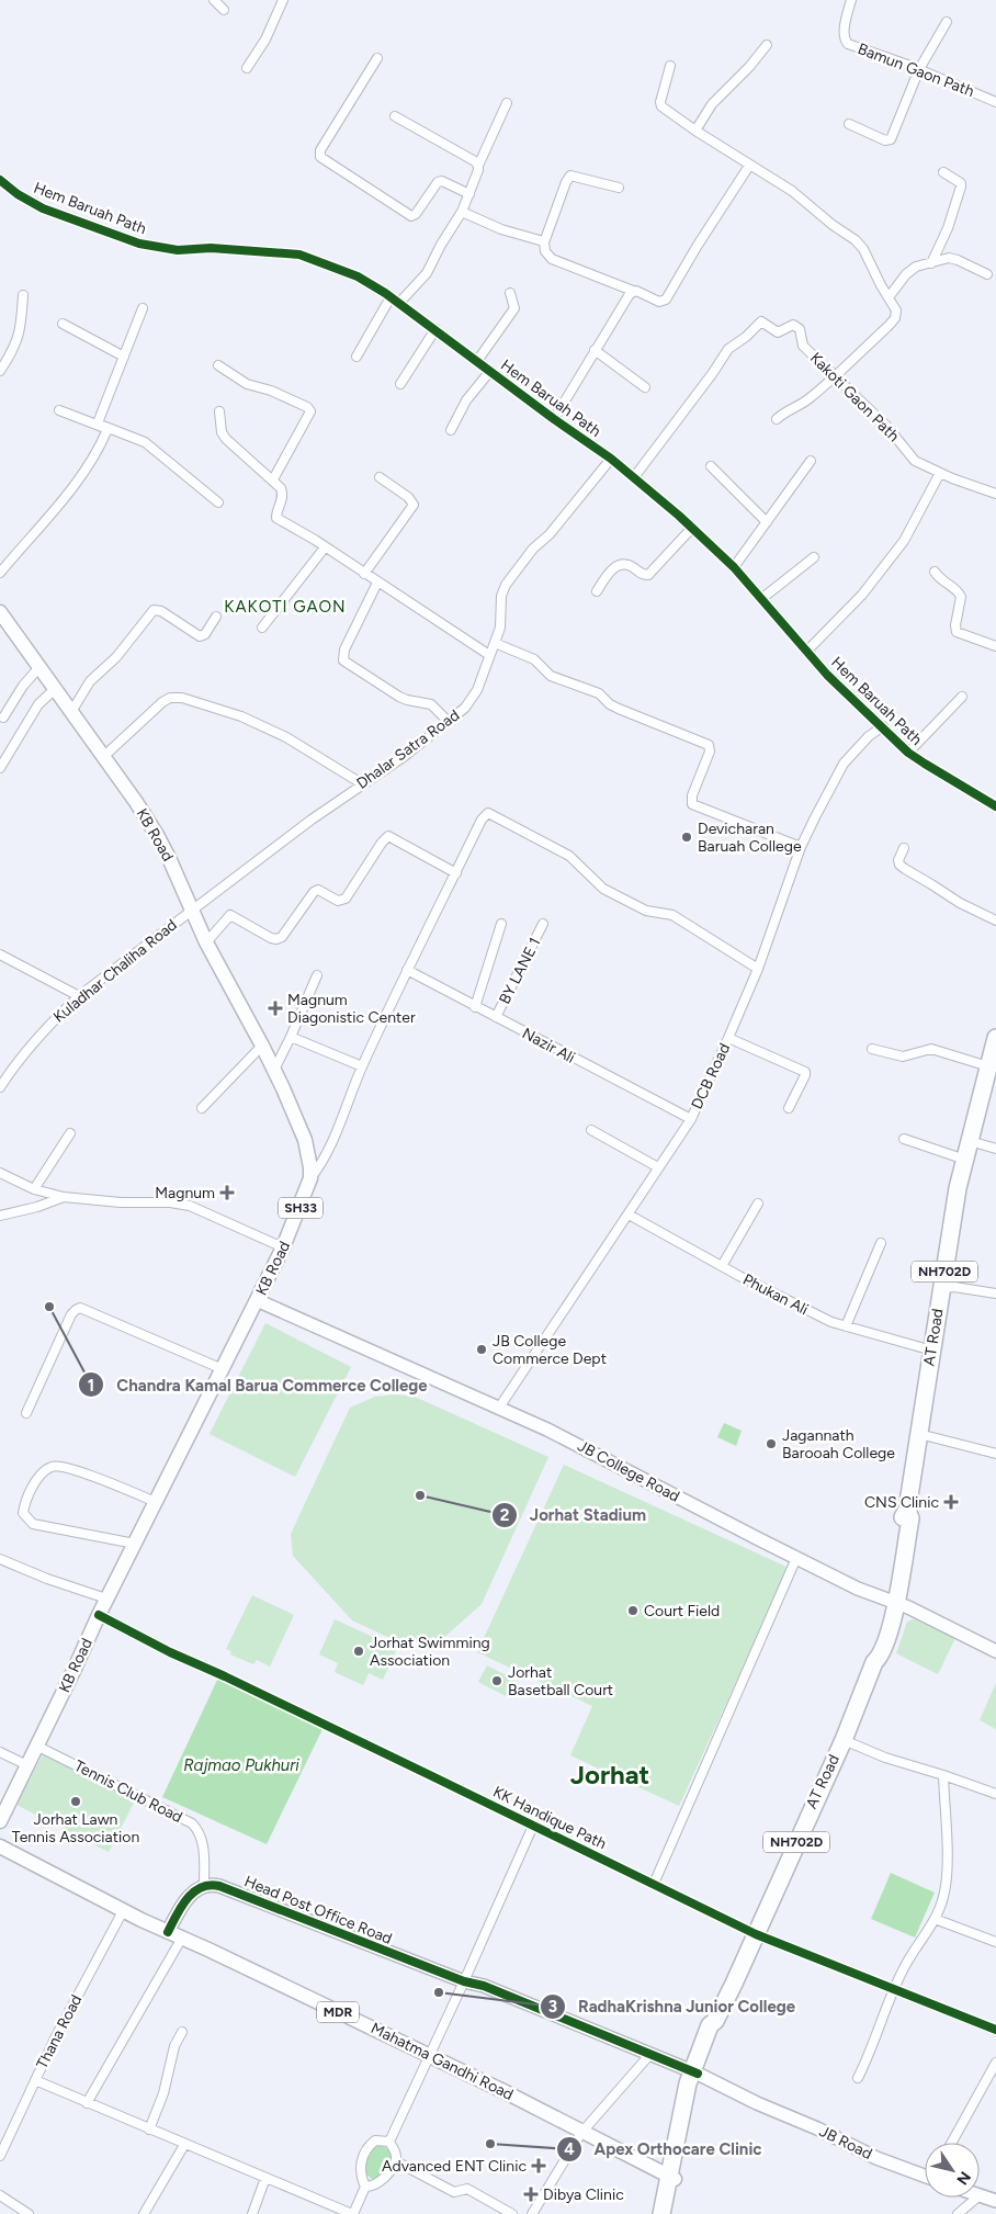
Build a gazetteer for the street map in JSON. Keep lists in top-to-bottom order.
{
  "streets": {
    "highway": ["NH702D", "AT Road"],
    "main road": [
      "KB Road",
      "SH33",
      "MDR",
      "Mahatma Gandhi Road"
    ],
    "street": [
      "Bamun Gaon Path",
      "Hem Baruah Path",
      "Kakoti Gaon Path",
      "Dhalar Satra Road",
      "Kuladhar Chaliha Road",
      "BY LANE 1",
      "Nazir Ali",
      "DCB Road",
      "Phukan Ali",
      "JB College Road",
      "Tennis Club Road",
      "KK Handique Path",
      "Head Post Office Road",
      "Thana Road",
      "JB Road"
    ]
  },
  "crossings": [
    ["Hem Baruah Path", "Kakoti Gaon Path"],
    ["Hem Baruah Path", "Dhalar Satra Road"],
    ["Hem Baruah Path", "DCB Road"],
    ["Dhalar Satra Road", "KB Road"],
    ["Dhalar Satra Road", "Kuladhar Chaliha Road"],
    ["KB Road", "Kuladhar Chaliha Road"],
    ["KB Road", "JB College Road"],
    ["KB Road", "Tennis Club Road"],
    ["KB Road", "KK Handique Path"],
    ["BY LANE 1", "Nazir Ali"],
    ["Nazir Ali", "DCB Road"],
    ["DCB Road", "Phukan Ali"],
    ["DCB Road", "JB College Road"],
    ["Phukan Ali", "AT Road"],
    ["AT Road", "JB College Road"],
    ["AT Road", "KK Handique Path"],
    ["AT Road", "Head Post Office Road"],
    ["AT Road", "Mahatma Gandhi Road"],
    ["AT Road", "JB Road"],
    ["Tennis Club Road", "Head Post Office Road"],
    ["Head Post Office Road", "JB Road"],
    ["Thana Road", "Mahatma Gandhi Road"]
  ],
  "districts": ["KAKOTI GAON", "Jorhat"],
  "water": ["Rajmao Pukhuri"],
  "places": {
    "other": [
      "Devicharan Baruah College",
      "Chandra Kamal Barua Commerce College",
      "JB College Commerce Dept",
      "Jagannath Barooah College",
      "Jorhat Stadium",
      "Court Field",
      "Jorhat Swimming Association",
      "Jorhat Basetball Court",
      "Jorhat Lawn Tennis Association",
      "RadhaKrishna Junior College",
      "Apex Orthocare Clinic"
    ],
    "health": [
      "Magnum Diagonistic Center",
      "Magnum",
      "CNS Clinic",
      "Advanced ENT Clinic",
      "Dibya Clinic"
    ]
  },
  "north": "bottom right"
}
